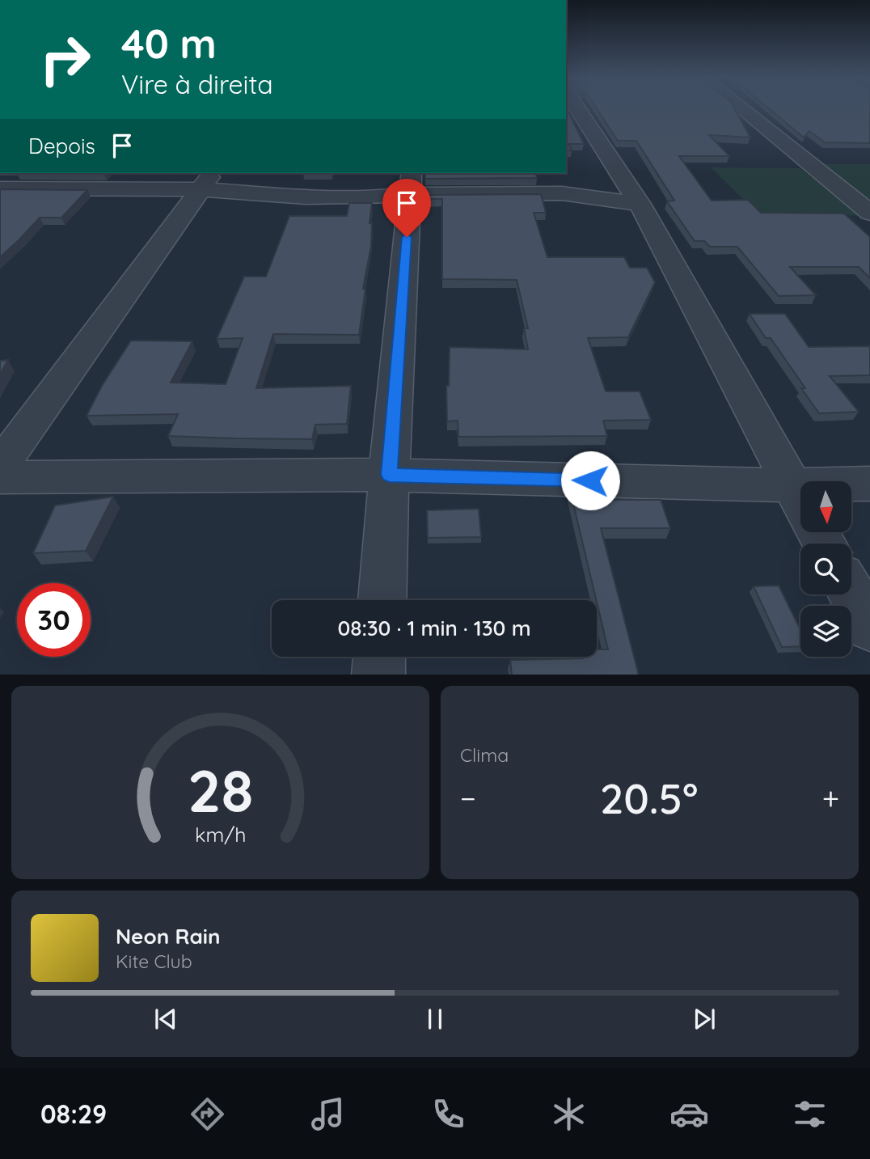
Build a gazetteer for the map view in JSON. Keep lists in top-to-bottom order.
{
  "north": "bottom",
  "page": {
    "turn": ["40 m", "Vire à direita"],
    "then": "Depois",
    "limit": "30",
    "trip": "08:30 · 1 min · 130 m",
    "tile": "Clima",
    "heat": ["−", "20.5°", "+"],
    "song": ["Neon Rain", "Kite Club"],
    "tabs": "08:29",
    "gauge": ["28", "km/h"]
  }
}
